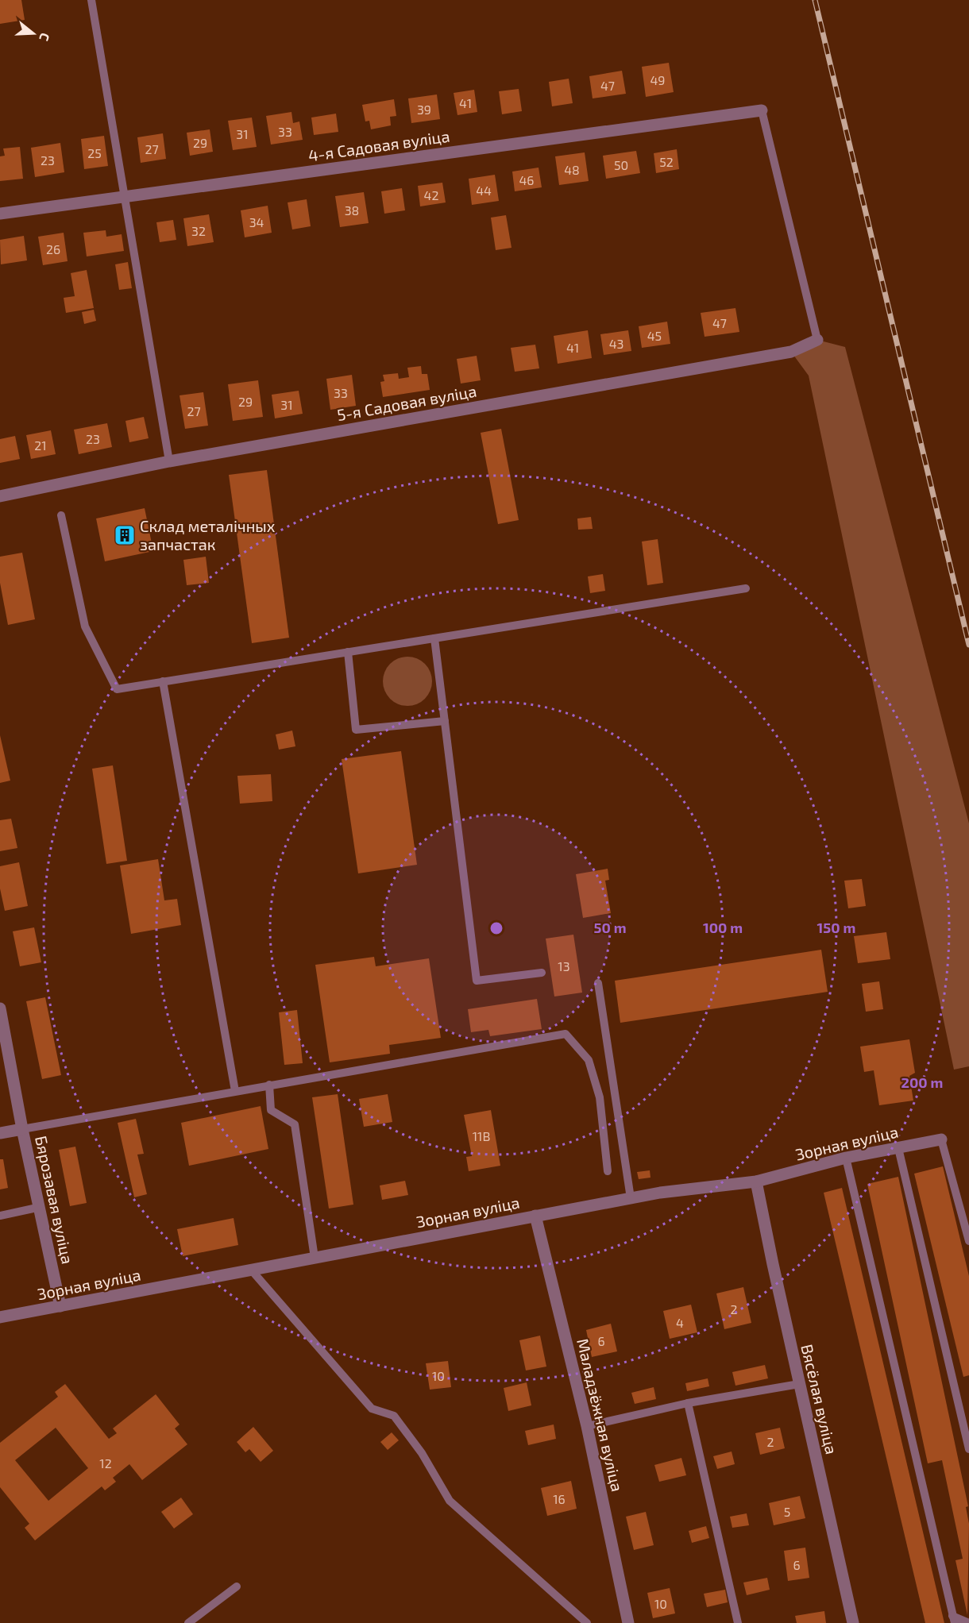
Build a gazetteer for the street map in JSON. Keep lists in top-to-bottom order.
{
  "streets": {
    "street": [
      "4-я Садовая вуліца",
      "5-я Садовая вуліца",
      "Зорная вуліца",
      "Бярозавая вуліца",
      "Вясёлая вуліца",
      "Маладзёжная вуліца"
    ]
  },
  "crossings": [
    ["Зорная вуліца", "Бярозавая вуліца"],
    ["Зорная вуліца", "Вясёлая вуліца"],
    ["Зорная вуліца", "Маладзёжная вуліца"]
  ],
  "places": {
    "building": ["Склад металічных запчастак"]
  },
  "house_numbers": [
    "49",
    "47",
    "41",
    "39",
    "33",
    "31",
    "29",
    "27",
    "25",
    "23",
    "52",
    "50",
    "48",
    "46",
    "44",
    "42",
    "38",
    "34",
    "32",
    "26",
    "47",
    "45",
    "43",
    "41",
    "33",
    "29",
    "31",
    "27",
    "23",
    "21",
    "13",
    "11В",
    "2",
    "4",
    "6",
    "10",
    "2",
    "12",
    "16",
    "5",
    "6",
    "10"
  ],
  "north": "right",
  "rings": [
    "50 m",
    "100 m",
    "150 m",
    "200 m"
  ]
}
